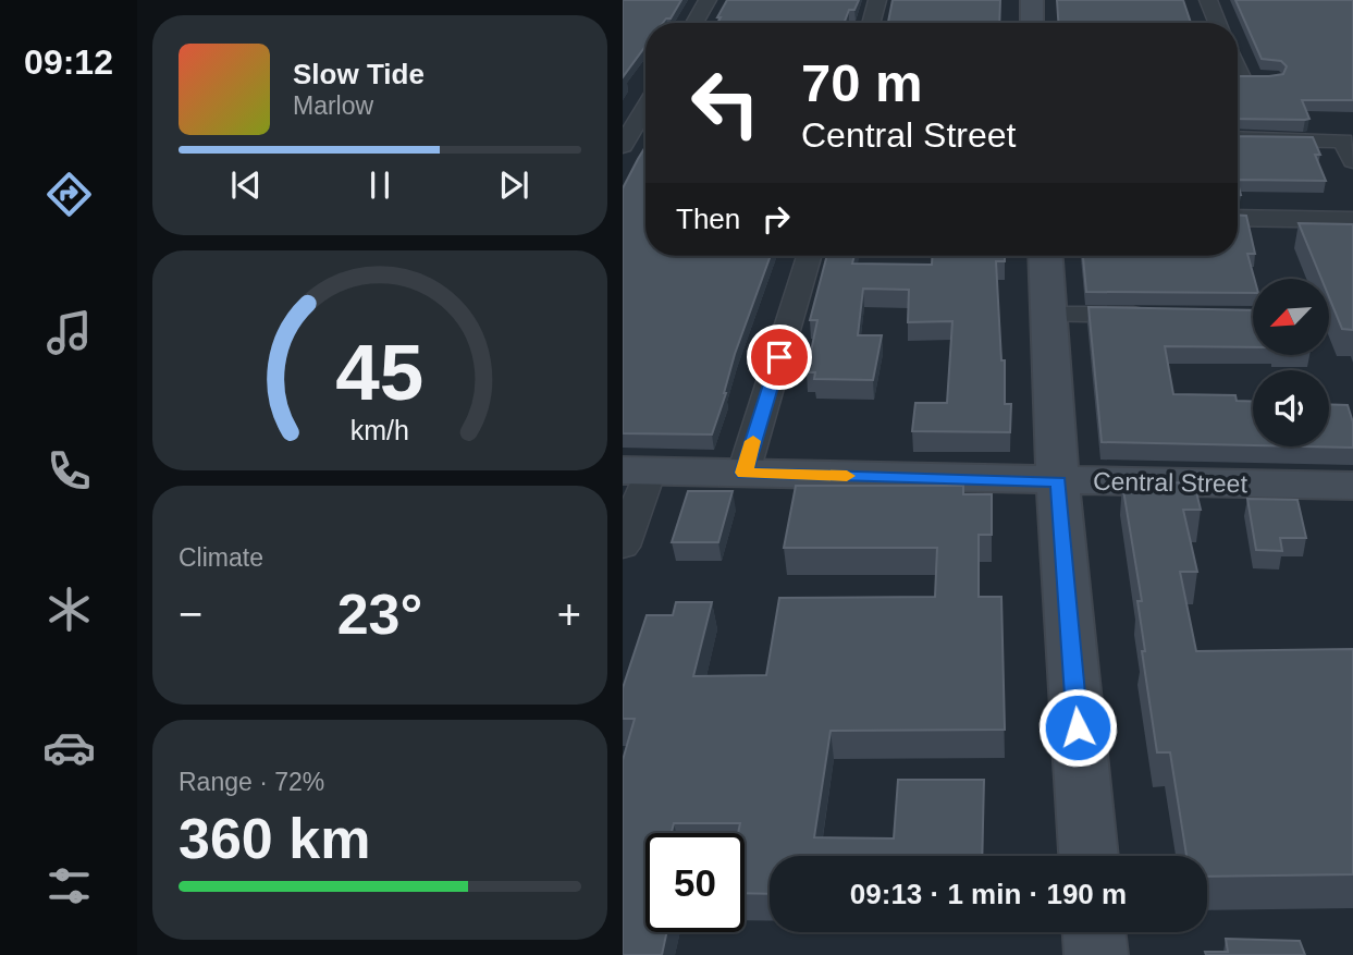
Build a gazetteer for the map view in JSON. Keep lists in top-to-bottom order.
{
  "streets": {
    "main road": ["Central Street"]
  },
  "north": "bottom left",
  "page": {
    "tabs": "09:12",
    "turn": ["70 m", "Central Street"],
    "song": ["Slow Tide", "Marlow"],
    "then": "Then",
    "tile": [
      "Climate",
      ["Range · 72%", "360 km"]
    ],
    "heat": ["−", "23°", "+"],
    "limit": "50",
    "trip": "09:13 · 1 min · 190 m",
    "gauge": ["45", "km/h"]
  }
}
